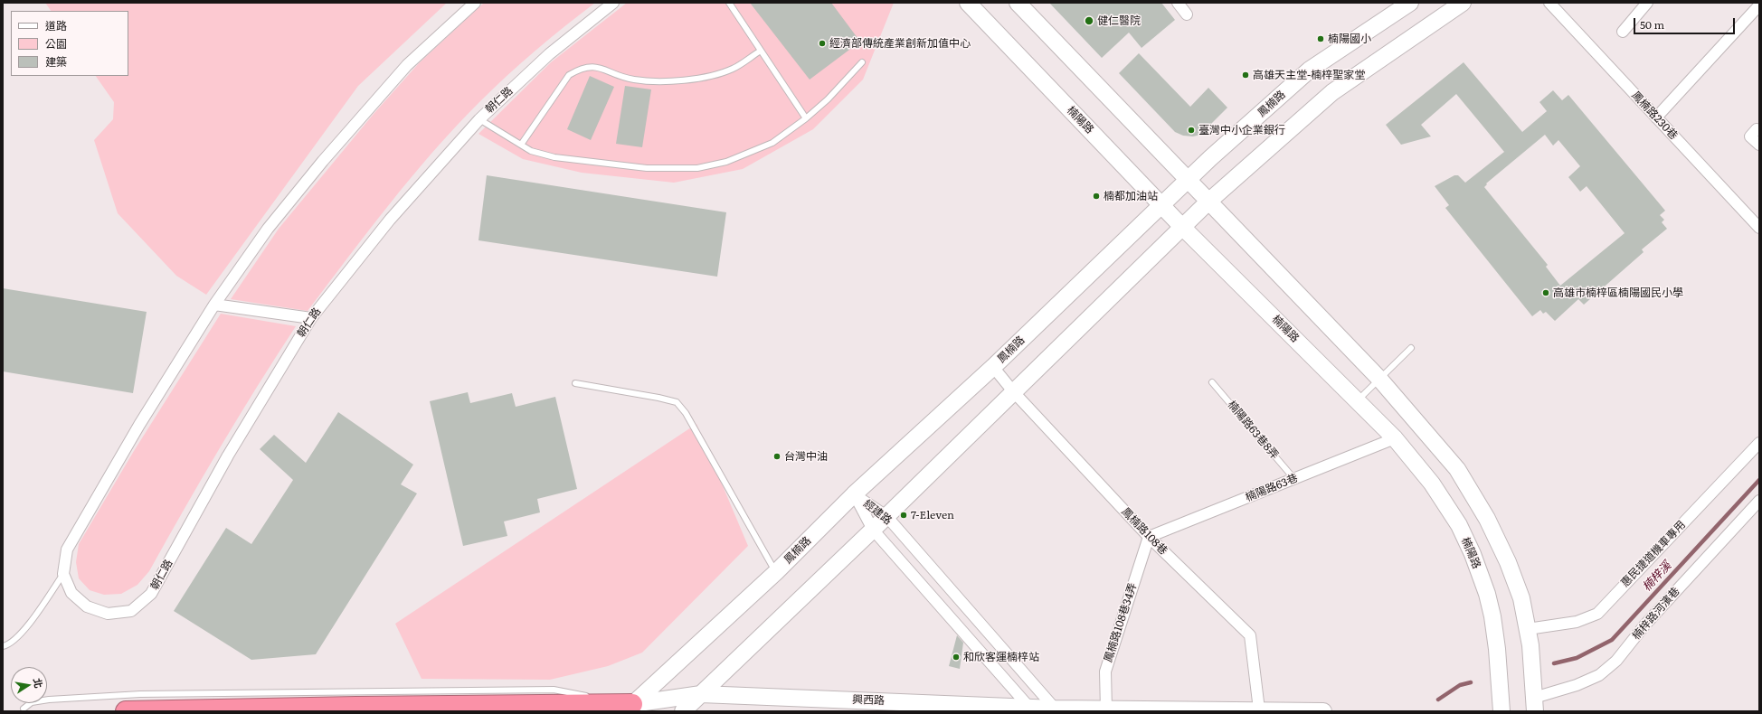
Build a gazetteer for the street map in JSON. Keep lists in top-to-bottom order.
{
  "streets": {
    "street": [
      "朝仁路",
      "鳳楠路",
      "鳳楠路230巷",
      "楠陽路",
      "楠陽路63巷",
      "經建路",
      "鳳楠路108巷",
      "惠民捷道機車專用",
      "楠梓路河濱巷",
      "鳳楠路108巷34弄",
      "興西路"
    ],
    "lane": ["楠陽路63巷8弄"]
  },
  "crossings": [
    ["鳳楠路", "楠陽路"],
    ["鳳楠路", "經建路"],
    ["鳳楠路", "鳳楠路108巷"],
    ["鳳楠路", "興西路"],
    ["楠陽路", "楠陽路63巷"],
    ["楠陽路63巷8弄", "楠陽路63巷"],
    ["楠陽路63巷", "鳳楠路108巷"],
    ["楠陽路63巷", "鳳楠路108巷34弄"],
    ["經建路", "興西路"],
    ["鳳楠路108巷", "鳳楠路108巷34弄"],
    ["鳳楠路108巷", "興西路"],
    ["鳳楠路108巷34弄", "興西路"]
  ],
  "water": ["楠梓溪"],
  "places": [
    "健仁醫院",
    "楠陽國小",
    "經濟部傳統產業創新加值中心",
    "高雄天主堂-楠梓聖家堂",
    "臺灣中小企業銀行",
    "楠都加油站",
    "高雄市楠梓區楠陽國民小學",
    "台灣中油",
    "7-Eleven",
    "和欣客運楠梓站"
  ],
  "legend": ["道路", "公園", "建築"],
  "scale_bar": "50 m",
  "north": "right"
}
